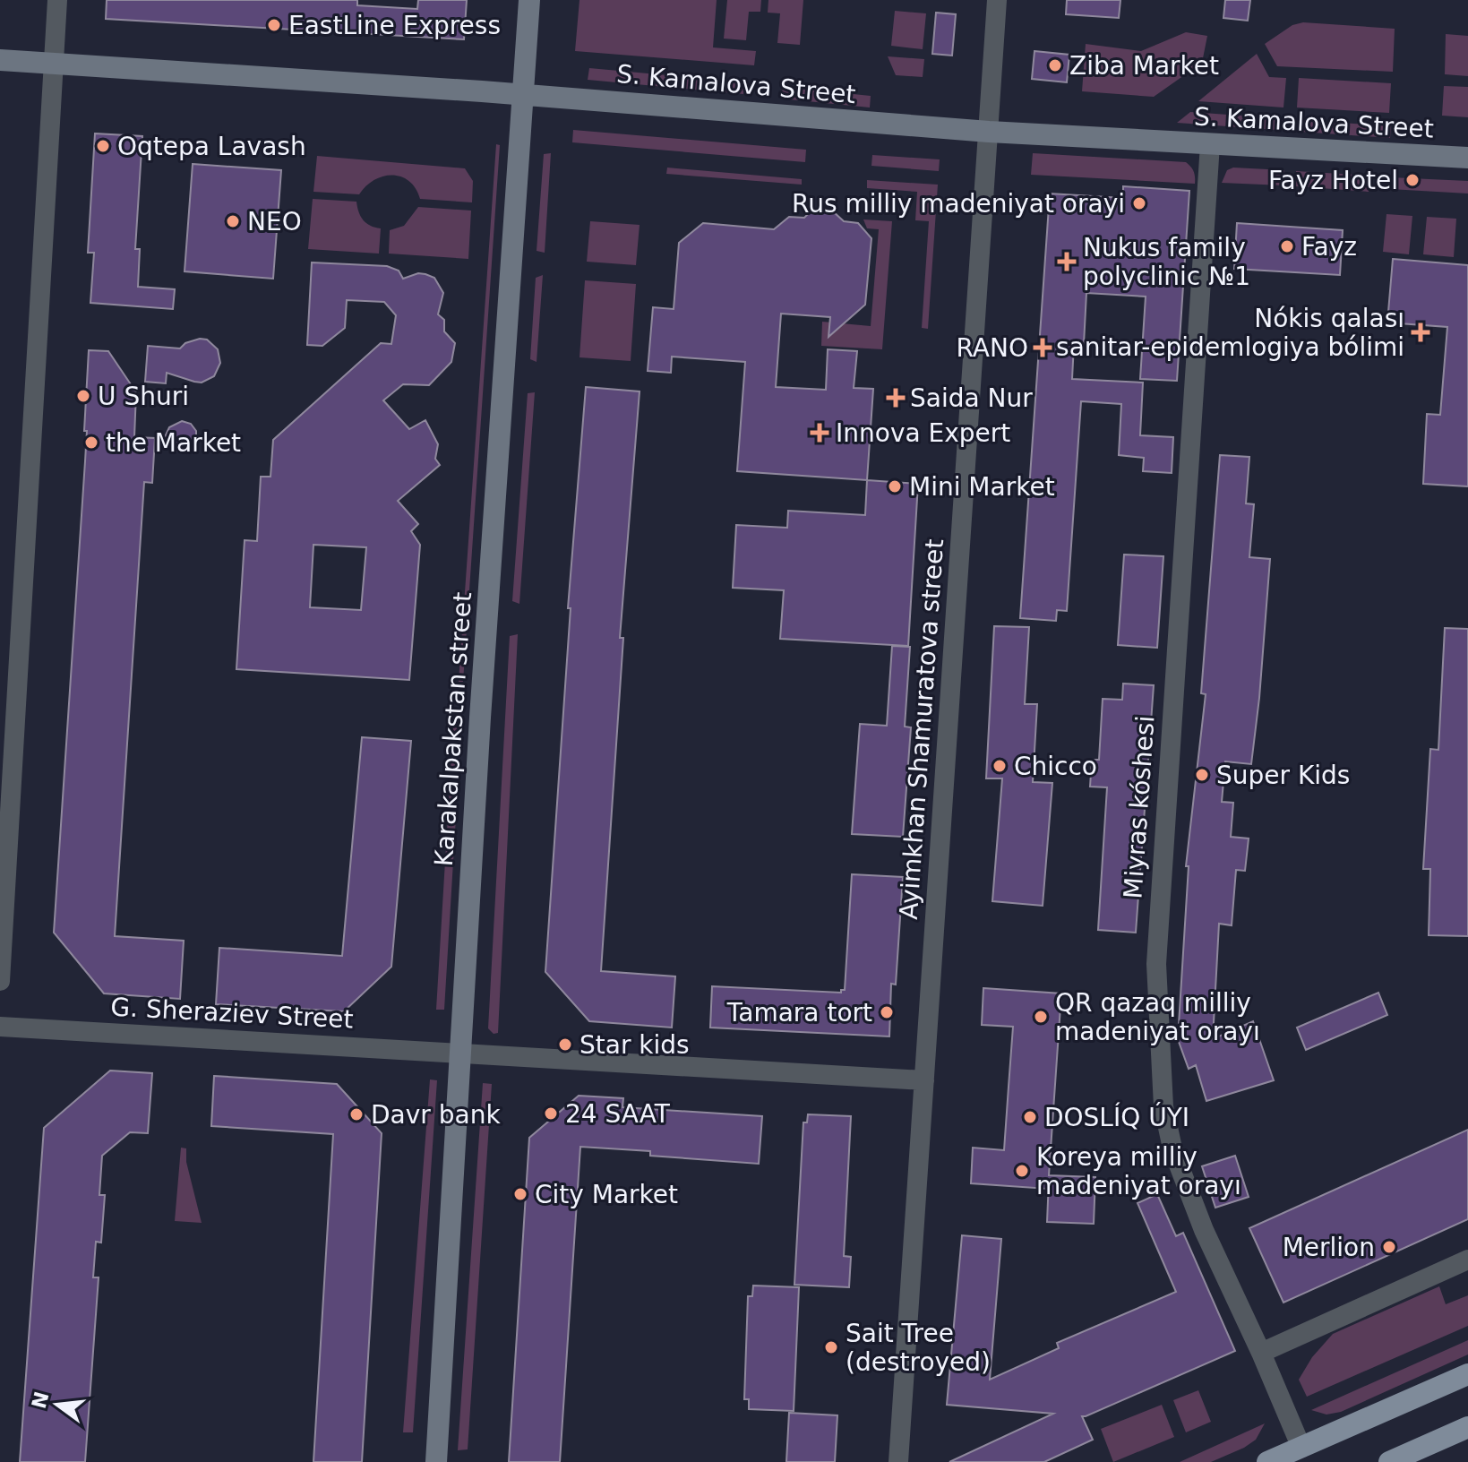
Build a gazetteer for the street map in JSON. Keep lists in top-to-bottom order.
{
  "streets": {
    "street": [
      "S. Kamalova Street",
      "Karakalpakstan street",
      "Ayimkhan Shamuratova street",
      "Miyras kóshesi",
      "G. Sheraziev Street"
    ]
  },
  "crossings": [
    ["S. Kamalova Street", "Karakalpakstan street"],
    ["S. Kamalova Street", "Ayimkhan Shamuratova street"],
    ["S. Kamalova Street", "Miyras kóshesi"],
    ["Karakalpakstan street", "G. Sheraziev Street"],
    ["Ayimkhan Shamuratova street", "G. Sheraziev Street"]
  ],
  "places": {
    "other": [
      "EastLine Express",
      "Ziba Market",
      "Oqtepa Lavash",
      "Fayz Hotel",
      "Rus milliy madeniyat orayi",
      "NEO",
      "Fayz",
      "U Shuri",
      "the Market",
      "Mini Market",
      "Chicco",
      "Super Kids",
      "Tamara tort",
      "QR qazaq milliy madeniyat orayı",
      "Star kids",
      "24 SAAT",
      "Davr bank",
      "DOSLÍQ ÚYI",
      "Koreya milliy madeniyat orayı",
      "City Market",
      "Merlion",
      "Sait Tree (destroyed)"
    ],
    "health": [
      "Nukus family polyclinic №1",
      "Nókis qalası sanitar-epidemlogiya bólimi",
      "RANO",
      "Saida Nur",
      "Innova Expert"
    ]
  },
  "north": "left"
}
